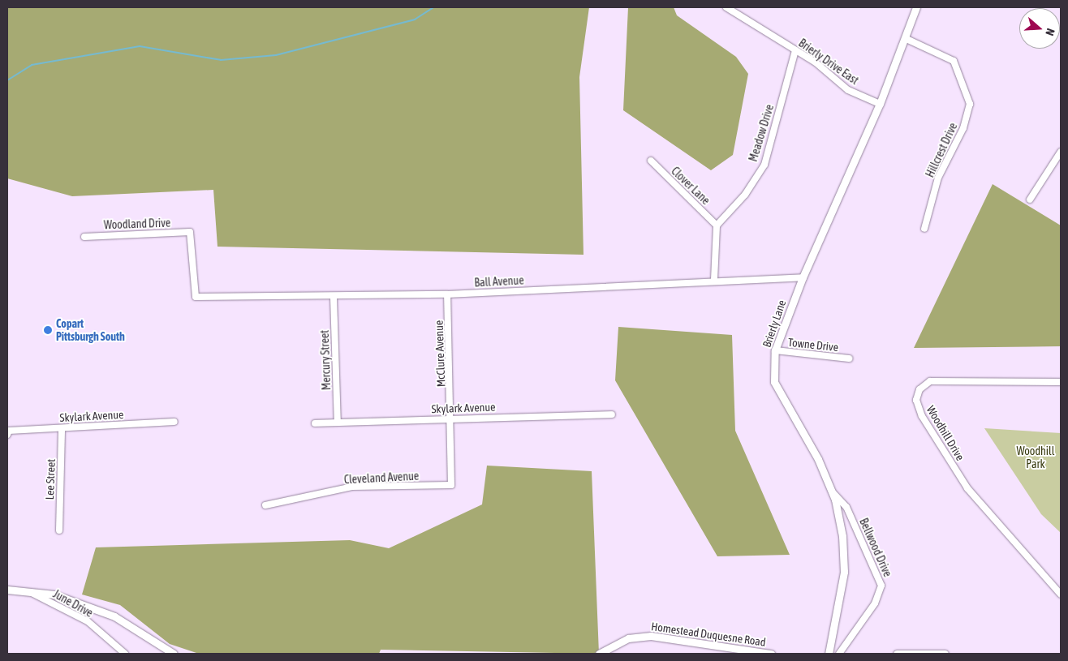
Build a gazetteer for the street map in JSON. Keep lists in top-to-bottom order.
{
  "streets": {
    "street": [
      "Brierly Drive East",
      "Meadow Drive",
      "Hillcrest Drive",
      "Clover Lane",
      "Woodland Drive",
      "Ball Avenue",
      "Brierly Lane",
      "Towne Drive",
      "McClure Avenue",
      "Mercury Street",
      "Skylark Avenue",
      "Woodhill Drive",
      "Cleveland Avenue",
      "Lee Street",
      "Bellwood Drive",
      "June Drive",
      "Homestead Duquesne Road"
    ]
  },
  "crossings": [
    ["Brierly Drive East", "Meadow Drive"],
    ["Brierly Drive East", "Brierly Lane"],
    ["Meadow Drive", "Clover Lane"],
    ["Hillcrest Drive", "Brierly Lane"],
    ["Woodland Drive", "Ball Avenue"],
    ["Ball Avenue", "Brierly Lane"],
    ["Ball Avenue", "McClure Avenue"],
    ["Ball Avenue", "Mercury Street"],
    ["Brierly Lane", "Towne Drive"],
    ["Brierly Lane", "Bellwood Drive"],
    ["McClure Avenue", "Skylark Avenue"],
    ["McClure Avenue", "Cleveland Avenue"],
    ["Mercury Street", "Skylark Avenue"],
    ["Skylark Avenue", "Lee Street"]
  ],
  "parks": ["Woodhill Park"],
  "places": ["Copart Pittsburgh South"],
  "north": "right"
}
